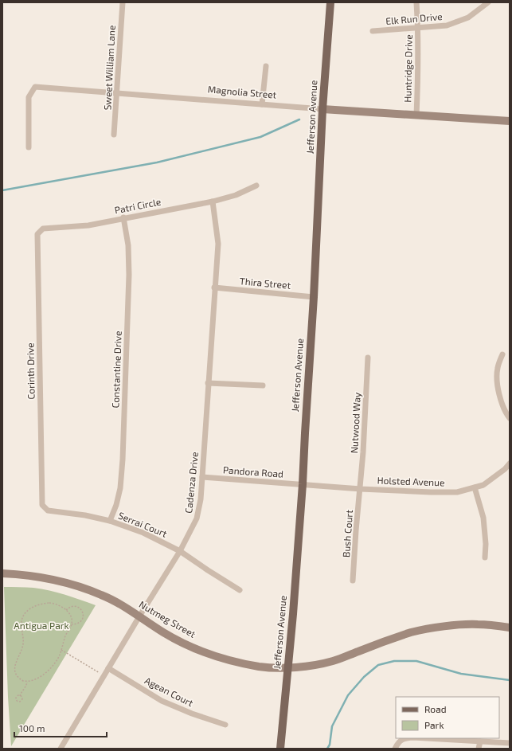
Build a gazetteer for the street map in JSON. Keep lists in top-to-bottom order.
{
  "streets": {
    "main road": ["Magnolia Street", "Jefferson Avenue", "Nutmeg Street"],
    "street": [
      "Elk Run Drive",
      "Sweet William Lane",
      "Huntridge Drive",
      "Patri Circle",
      "Thira Street",
      "Constantine Drive",
      "Corinth Drive",
      "Nutwood Way",
      "Pandora Road",
      "Holsted Avenue",
      "Cadenza Drive",
      "Serrai Court",
      "Bush Court",
      "Agean Court"
    ]
  },
  "crossings": [
    ["Elk Run Drive", "Huntridge Drive"],
    ["Sweet William Lane", "Magnolia Street"],
    ["Huntridge Drive", "Magnolia Street"],
    ["Magnolia Street", "Jefferson Avenue"],
    ["Jefferson Avenue", "Thira Street"],
    ["Jefferson Avenue", "Pandora Road"],
    ["Jefferson Avenue", "Holsted Avenue"],
    ["Jefferson Avenue", "Nutmeg Street"],
    ["Patri Circle", "Constantine Drive"],
    ["Patri Circle", "Corinth Drive"],
    ["Patri Circle", "Cadenza Drive"],
    ["Thira Street", "Cadenza Drive"],
    ["Constantine Drive", "Serrai Court"],
    ["Corinth Drive", "Serrai Court"],
    ["Nutwood Way", "Holsted Avenue"],
    ["Nutwood Way", "Bush Court"],
    ["Pandora Road", "Holsted Avenue"],
    ["Pandora Road", "Cadenza Drive"],
    ["Holsted Avenue", "Bush Court"],
    ["Cadenza Drive", "Serrai Court"],
    ["Cadenza Drive", "Nutmeg Street"],
    ["Cadenza Drive", "Agean Court"]
  ],
  "parks": ["Antigua Park"],
  "legend": ["Road", "Park"],
  "scale_bar": "100 m"
}
